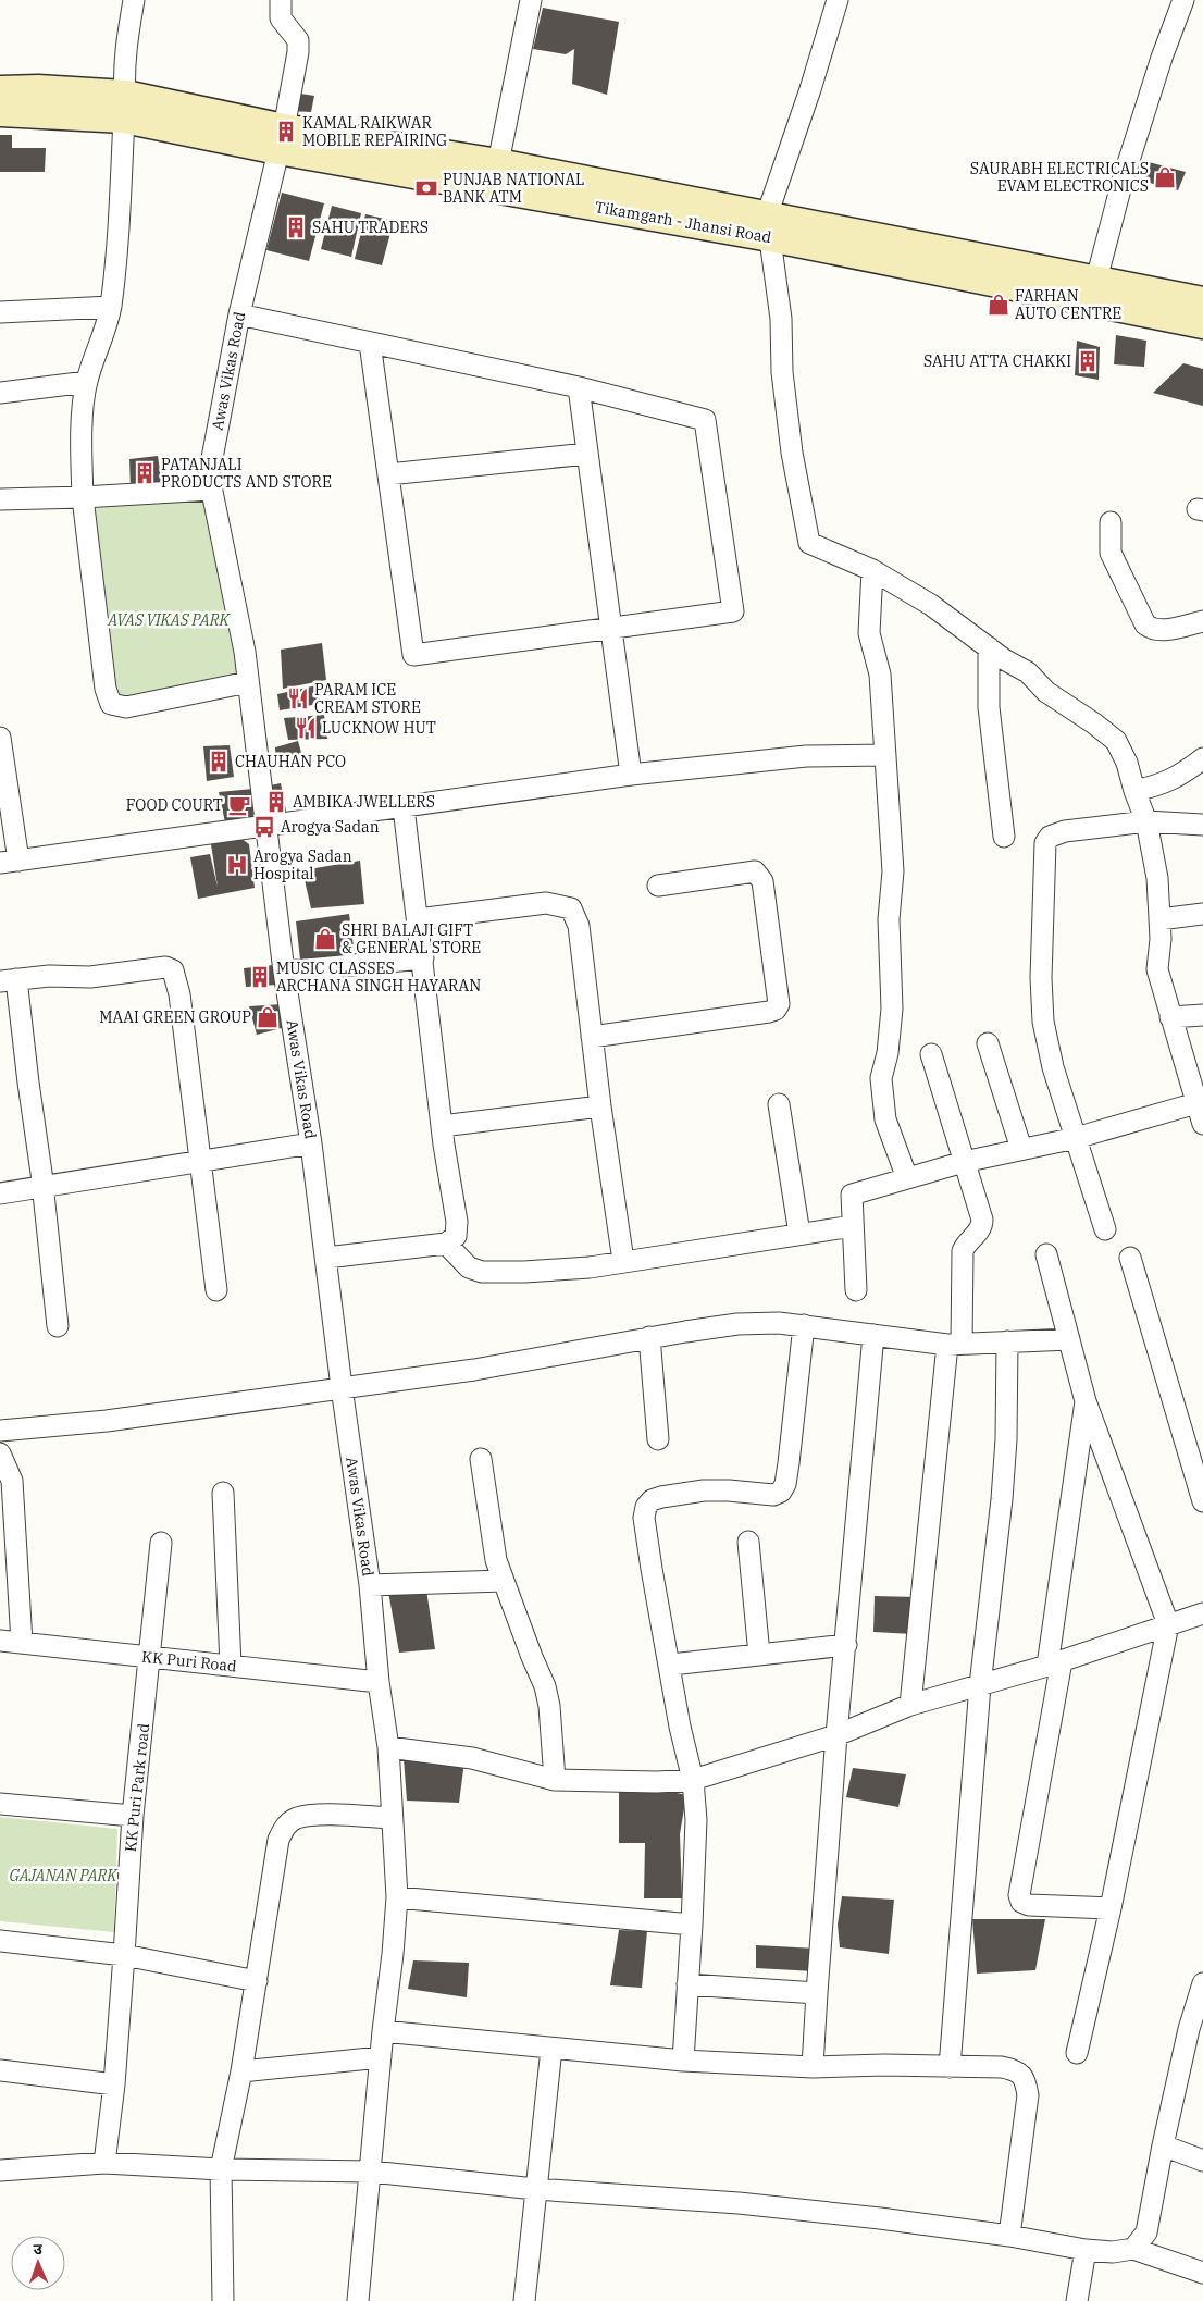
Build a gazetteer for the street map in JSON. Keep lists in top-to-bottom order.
{
  "streets": {
    "street": [
      "Tikamgarh - Jhansi Road",
      "Awas Vikas Road",
      "KK Puri Road",
      "KK Puri Park road"
    ]
  },
  "crossings": [
    ["Tikamgarh - Jhansi Road", "Awas Vikas Road"],
    ["Awas Vikas Road", "KK Puri Road"],
    ["KK Puri Road", "KK Puri Park road"]
  ],
  "parks": ["AVAS VIKAS PARK", "GAJANAN PARK"],
  "places": {
    "building": [
      "KAMAL RAIKWAR MOBILE REPAIRING",
      "SAHU TRADERS",
      "SAHU ATTA CHAKKI",
      "PATANJALI PRODUCTS AND STORE",
      "CHAUHAN PCO",
      "AMBIKA JWELLERS",
      "MUSIC CLASSES ARCHANA SINGH HAYARAN"
    ],
    "shop": [
      "SAURABH ELECTRICALS EVAM ELECTRONICS",
      "FARHAN AUTO CENTRE",
      "SHRI BALAJI GIFT & GENERAL STORE",
      "MAAI GREEN GROUP"
    ],
    "bank": ["PUNJAB NATIONAL BANK ATM"],
    "restaurant": ["PARAM ICE CREAM STORE", "LUCKNOW HUT"],
    "cafe": ["FOOD COURT"],
    "bus stop": ["Arogya Sadan"],
    "hospital": ["Arogya Sadan Hospital"]
  },
  "north": "top"
}
